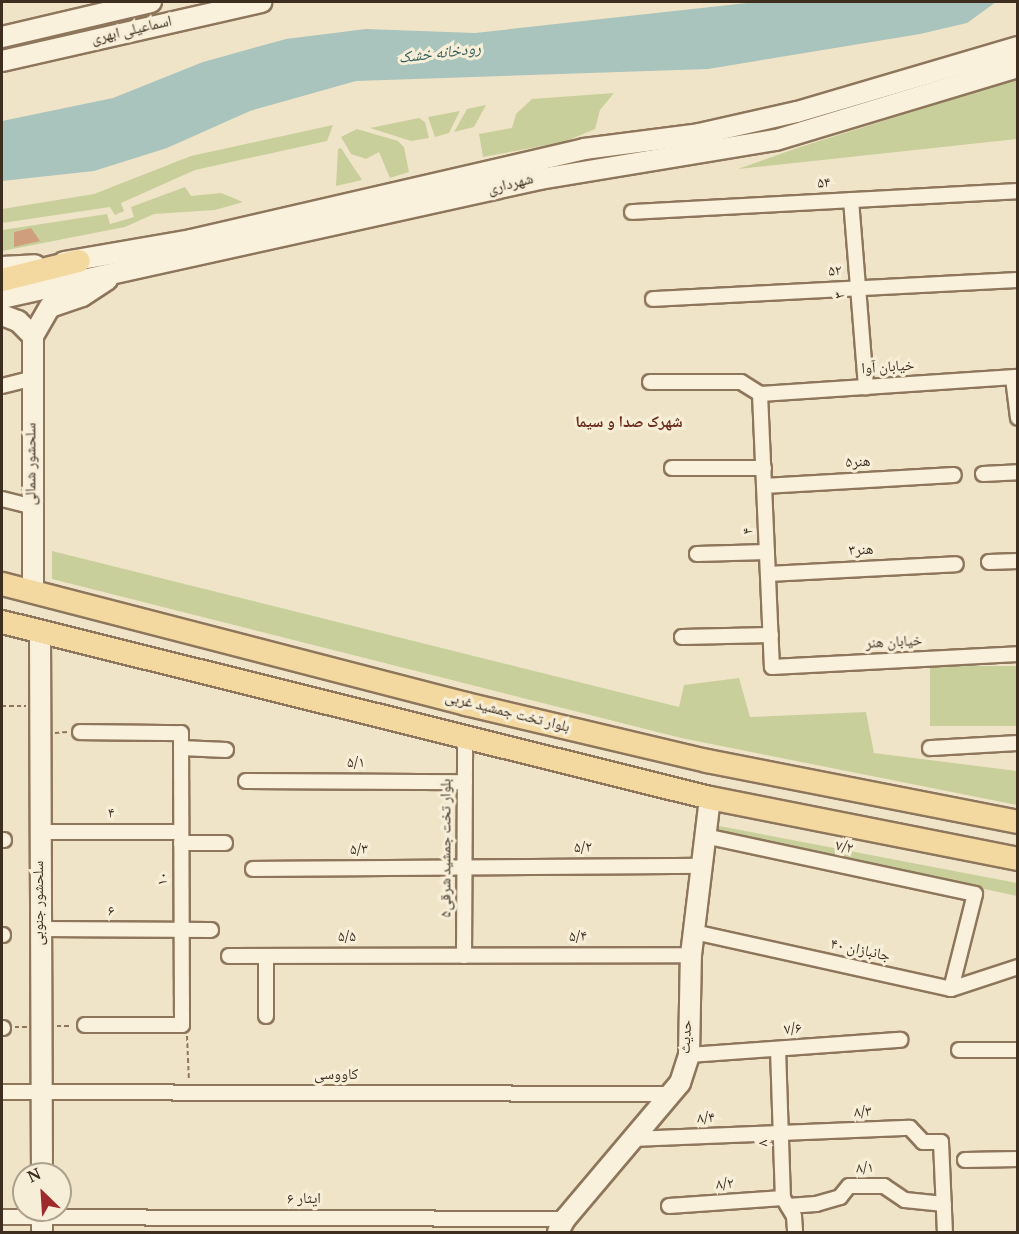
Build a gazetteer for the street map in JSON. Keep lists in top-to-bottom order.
{
  "streets": {
    "main road": ["بلوار تخت جمشید غربی"],
    "street": [
      "اسماعیلی ابهری",
      "۵۴",
      "شهرداری",
      "۵۲",
      "۳",
      "خیابان آوا",
      "سلحشور شمالی",
      "هنر۵",
      "۴",
      "هنر۳",
      "خیابان هنر",
      "۵/۱",
      "بلوار تخت جمشید شرقی۵",
      "۷/۲",
      "۵/۲",
      "۵/۳",
      "۱۰",
      "سلحشور جنوبی",
      "۶",
      "۵/۵",
      "۵/۴",
      "۴۰ جانبازان",
      "۷/۶",
      "حدیث",
      "کاووسی",
      "۸/۳",
      "۸/۴",
      "۸",
      "۸/۱",
      "۸/۲",
      "ایثار ۶"
    ]
  },
  "crossings": [
    ["۵۴", "۳"],
    ["۵۲", "۳"],
    ["۳", "خیابان آوا"],
    ["خیابان آوا", "۴"],
    ["سلحشور شمالی", "بلوار تخت جمشید غربی"],
    ["هنر۵", "۴"],
    ["۴", "هنر۳"],
    ["۴", "خیابان هنر"],
    ["۴", "۱۰"],
    ["۴", "سلحشور جنوبی"],
    ["۵/۱", "بلوار تخت جمشید شرقی۵"],
    ["بلوار تخت جمشید شرقی۵", "۵/۲"],
    ["بلوار تخت جمشید شرقی۵", "۵/۳"],
    ["بلوار تخت جمشید شرقی۵", "۵/۵"],
    ["بلوار تخت جمشید شرقی۵", "۵/۴"],
    ["۷/۲", "۴۰ جانبازان"],
    ["۷/۲", "حدیث"],
    ["۵/۲", "۵/۳"],
    ["۵/۲", "حدیث"],
    ["۱۰", "۶"],
    ["سلحشور جنوبی", "۶"],
    ["سلحشور جنوبی", "کاووسی"],
    ["۵/۵", "۵/۴"],
    ["۵/۴", "حدیث"],
    ["۴۰ جانبازان", "حدیث"],
    ["۷/۶", "حدیث"],
    ["۷/۶", "۸"],
    ["حدیث", "کاووسی"],
    ["حدیث", "۸/۴"],
    ["حدیث", "ایثار ۶"],
    ["۸/۳", "۸/۴"],
    ["۸/۳", "۸"],
    ["۸/۳", "۸/۱"],
    ["۸/۴", "۸"],
    ["۸", "۸/۱"],
    ["۸", "۸/۲"],
    ["۸/۱", "۸/۲"]
  ],
  "districts": ["شهرک صدا و سیما"],
  "water": ["رودخانه خشک"],
  "north": "top left"
}
